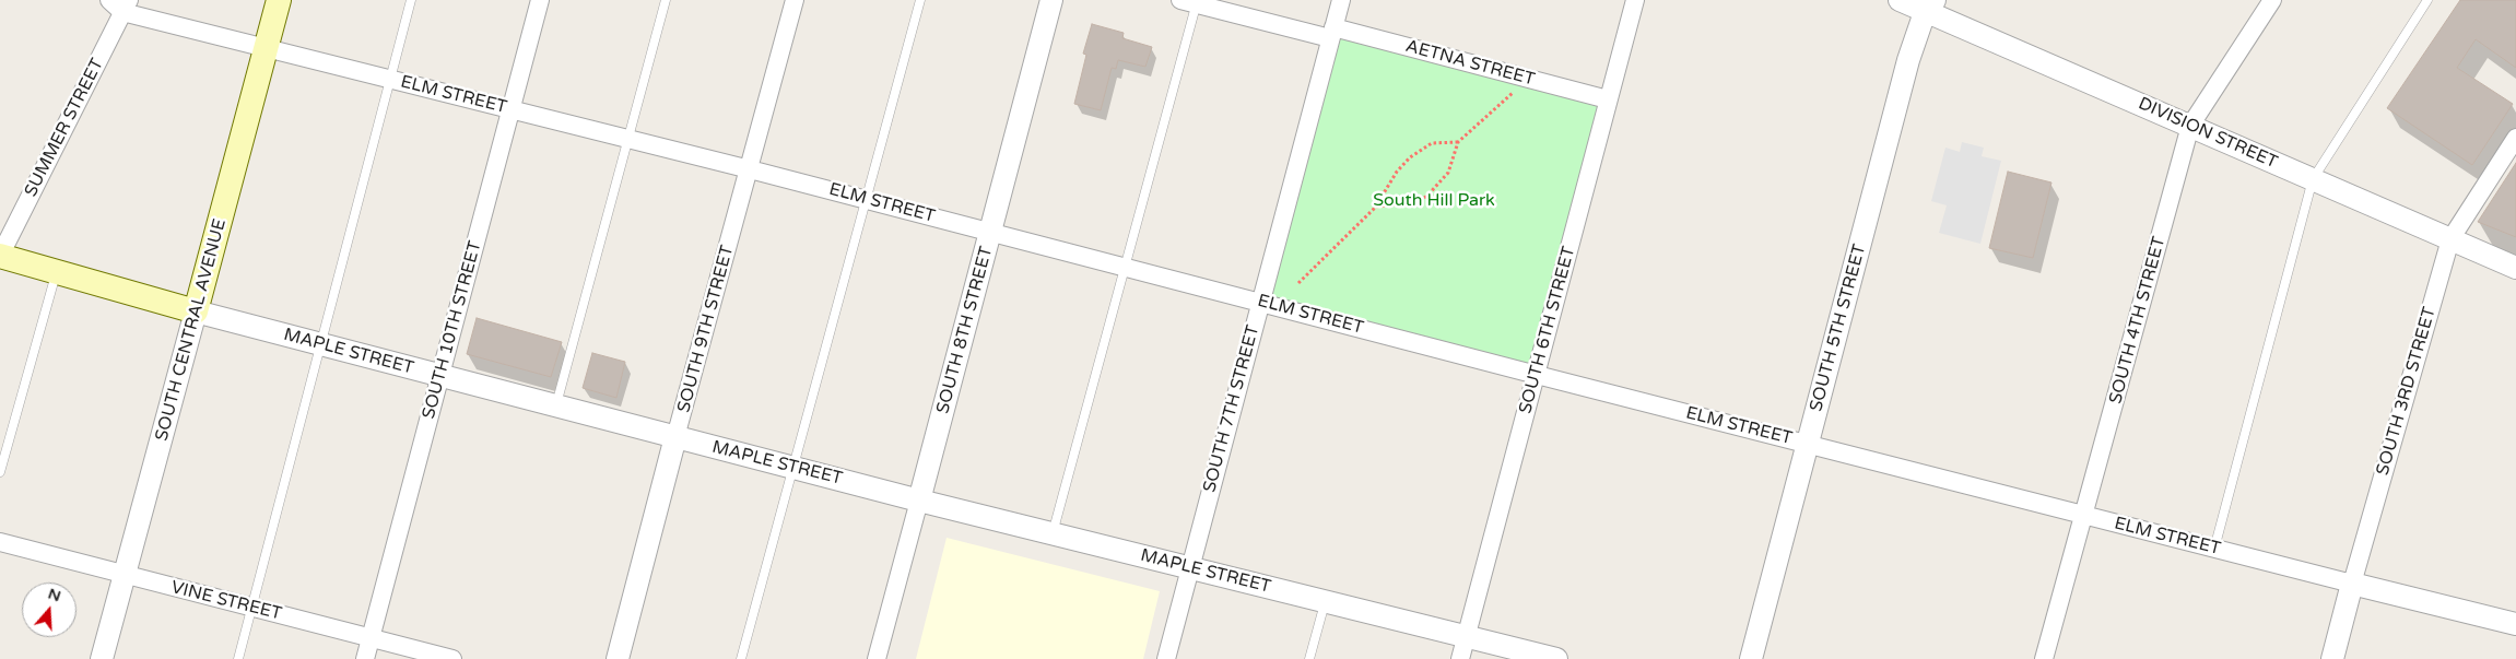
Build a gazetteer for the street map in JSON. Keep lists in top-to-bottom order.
{
  "streets": {
    "main road": ["SOUTH CENTRAL AVENUE", "MAPLE STREET"],
    "street": [
      "AETNA STREET",
      "ELM STREET",
      "SUMMER STREET",
      "DIVISION STREET",
      "SOUTH 4TH STREET",
      "SOUTH 5TH STREET",
      "SOUTH 9TH STREET",
      "SOUTH 10TH STREET",
      "SOUTH 8TH STREET",
      "SOUTH 6TH STREET",
      "SOUTH 3RD STREET",
      "SOUTH 7TH STREET",
      "VINE STREET"
    ]
  },
  "crossings": [
    ["AETNA STREET", "SOUTH 6TH STREET"],
    ["AETNA STREET", "SOUTH 7TH STREET"],
    ["ELM STREET", "SUMMER STREET"],
    ["ELM STREET", "SOUTH 4TH STREET"],
    ["ELM STREET", "SOUTH 5TH STREET"],
    ["ELM STREET", "SOUTH 9TH STREET"],
    ["ELM STREET", "SOUTH CENTRAL AVENUE"],
    ["ELM STREET", "SOUTH 10TH STREET"],
    ["ELM STREET", "SOUTH 8TH STREET"],
    ["ELM STREET", "SOUTH 6TH STREET"],
    ["ELM STREET", "SOUTH 3RD STREET"],
    ["ELM STREET", "SOUTH 7TH STREET"],
    ["SUMMER STREET", "MAPLE STREET"],
    ["DIVISION STREET", "SOUTH 4TH STREET"],
    ["DIVISION STREET", "SOUTH 5TH STREET"],
    ["DIVISION STREET", "SOUTH 3RD STREET"],
    ["SOUTH 9TH STREET", "MAPLE STREET"],
    ["SOUTH CENTRAL AVENUE", "MAPLE STREET"],
    ["SOUTH CENTRAL AVENUE", "VINE STREET"],
    ["SOUTH 10TH STREET", "MAPLE STREET"],
    ["SOUTH 10TH STREET", "VINE STREET"],
    ["SOUTH 8TH STREET", "MAPLE STREET"],
    ["SOUTH 6TH STREET", "MAPLE STREET"],
    ["MAPLE STREET", "SOUTH 7TH STREET"]
  ],
  "parks": ["South Hill Park"],
  "north": "top"
}
